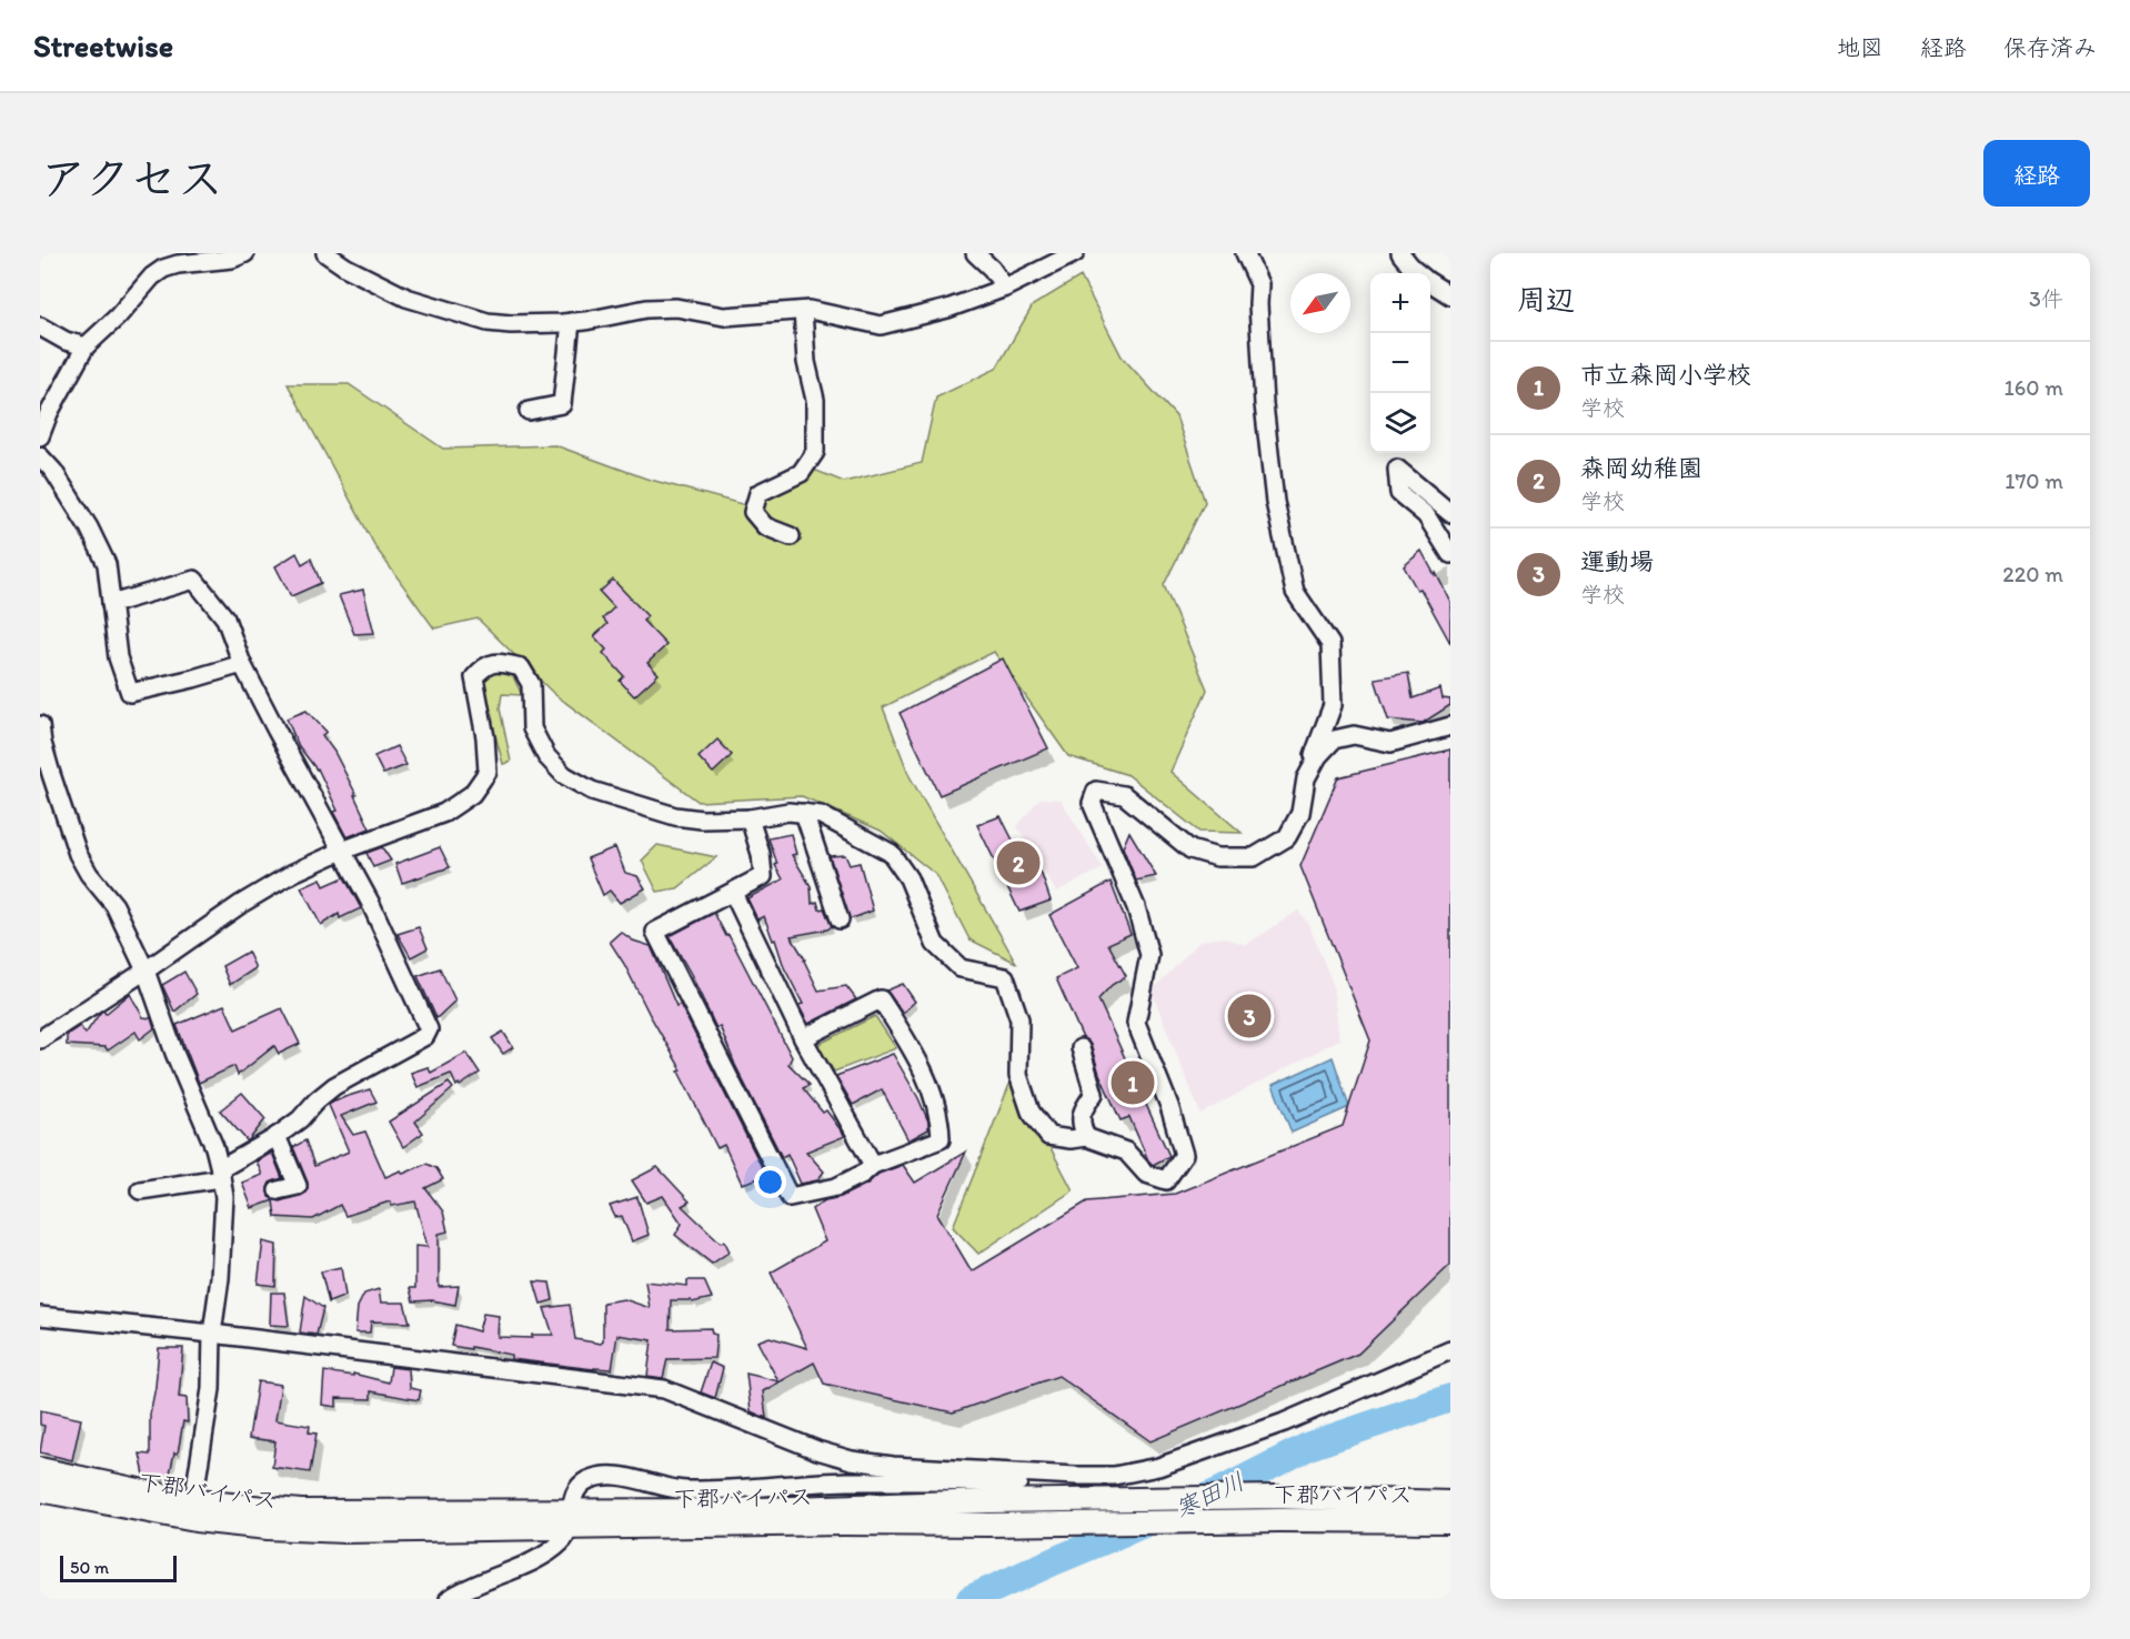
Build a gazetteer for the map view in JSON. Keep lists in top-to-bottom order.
{
  "streets": {
    "street": ["下郡バイパス"]
  },
  "water": ["寒田川"],
  "scale_bar": "50 m",
  "north": "bottom left",
  "page": {
    "header": "Streetwise",
    "nav": ["地図", "経路", "保存済み"],
    "title": "アクセス",
    "buttons": "経路",
    "heading": ["周辺", "3件"],
    "map_buttons": ["+", "−"],
    "list": [
      {
        "mark": "1",
        "name": "市立森岡小学校",
        "note": "学校",
        "value": "160 m"
      },
      {
        "mark": "2",
        "name": "森岡幼稚園",
        "note": "学校",
        "value": "170 m"
      },
      {
        "mark": "3",
        "name": "運動場",
        "note": "学校",
        "value": "220 m"
      }
    ],
    "pins": ["2", "3", "1"],
    "scale": "50 m"
  }
}
